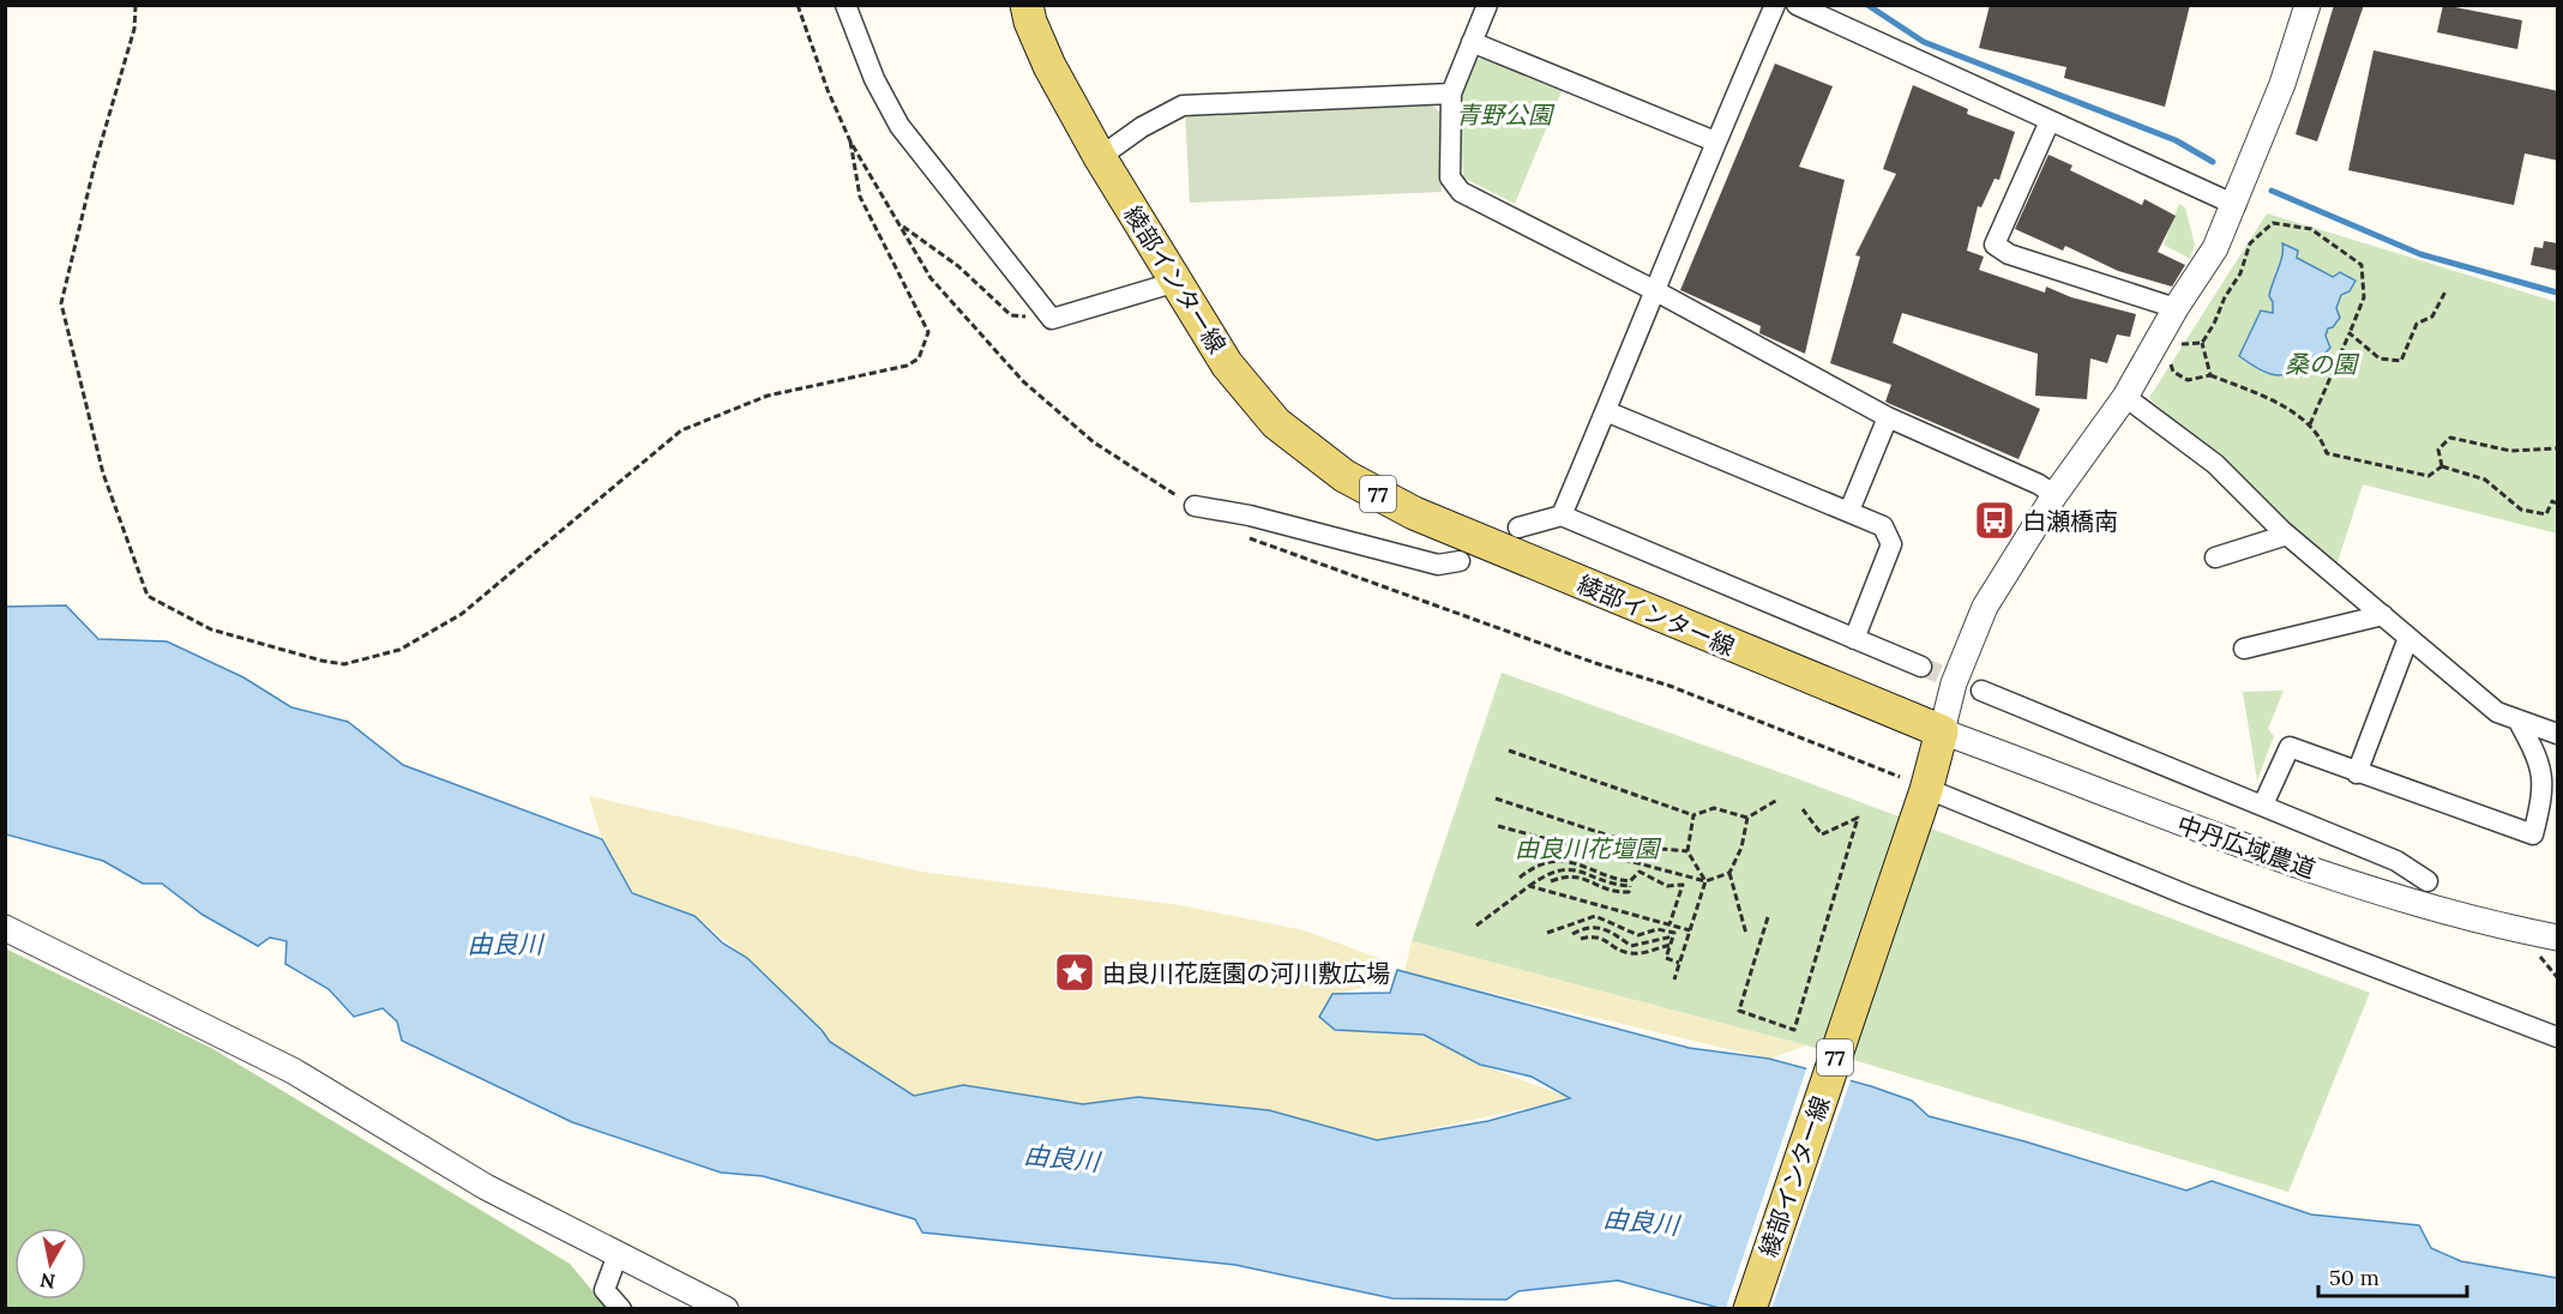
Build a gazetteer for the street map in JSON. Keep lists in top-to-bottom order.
{
  "streets": {
    "main road": ["綾部インター線", "77"],
    "street": ["中丹広域農道"]
  },
  "crossings": [
    ["綾部インター線", "中丹広域農道"]
  ],
  "water": ["由良川"],
  "parks": ["青野公園", "桑の園", "由良川花壇園"],
  "places": {
    "bus stop": ["白瀬橋南"],
    "place": ["由良川花庭園の河川敷広場"]
  },
  "scale_bar": "50 m",
  "north": "bottom"
}
